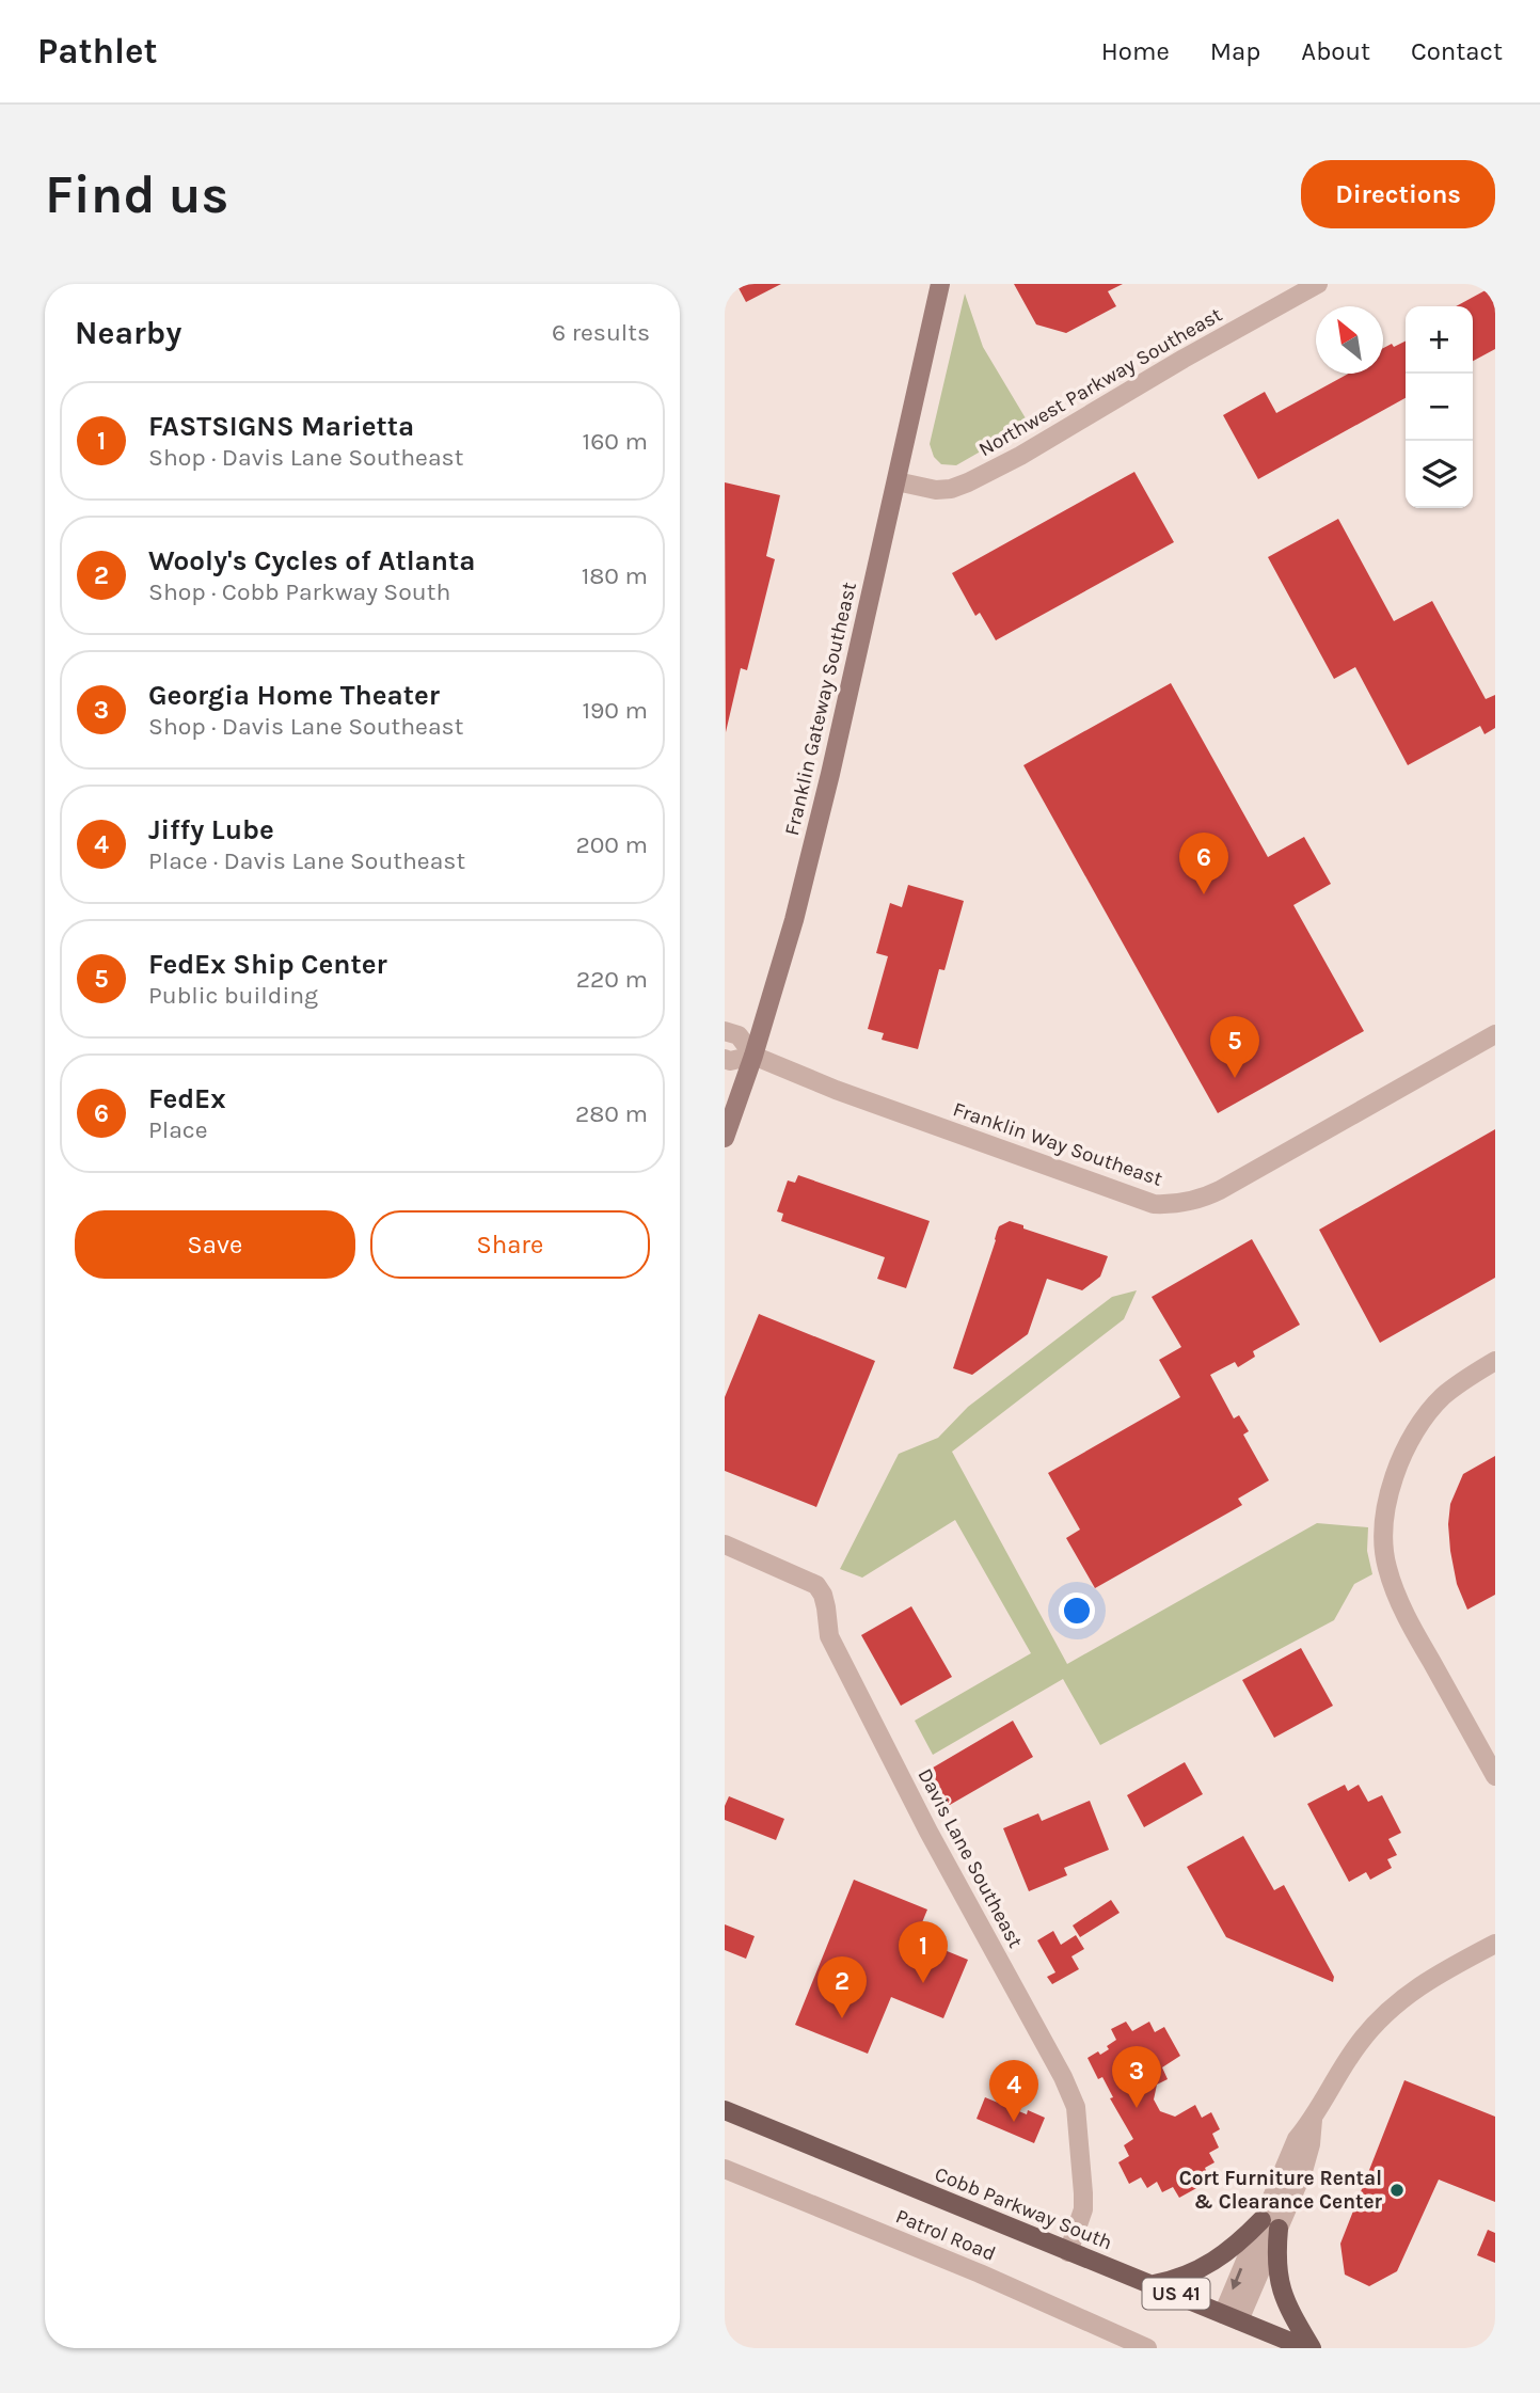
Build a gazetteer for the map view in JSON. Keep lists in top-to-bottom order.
{
  "streets": {
    "main road": ["Cobb Parkway South", "US 41"],
    "street": [
      "Northwest Parkway Southeast",
      "Franklin Gateway Southeast",
      "Franklin Way Southeast",
      "Davis Lane Southeast",
      "Patrol Road"
    ]
  },
  "crossings": [
    ["Northwest Parkway Southeast", "Franklin Gateway Southeast"],
    ["Franklin Gateway Southeast", "Franklin Way Southeast"],
    ["Davis Lane Southeast", "Cobb Parkway South"]
  ],
  "places": ["Cort Furniture Rental & Clearance Center"],
  "north": "top left",
  "page": {
    "header": "Pathlet",
    "nav": [
      "Home",
      "Map",
      "About",
      "Contact"
    ],
    "buttons": [
      "Directions",
      ["Save", "Share"]
    ],
    "title": "Find us",
    "heading": ["Nearby", "6 results"],
    "map_buttons": ["+", "−"],
    "list": [
      {
        "mark": "1",
        "name": "FASTSIGNS Marietta",
        "note": "Shop · Davis Lane Southeast",
        "value": "160 m"
      },
      {
        "mark": "2",
        "name": "Wooly's Cycles of Atlanta",
        "note": "Shop · Cobb Parkway South",
        "value": "180 m"
      },
      {
        "mark": "3",
        "name": "Georgia Home Theater",
        "note": "Shop · Davis Lane Southeast",
        "value": "190 m"
      },
      {
        "mark": "4",
        "name": "Jiffy Lube",
        "note": "Place · Davis Lane Southeast",
        "value": "200 m"
      },
      {
        "mark": "5",
        "name": "FedEx Ship Center",
        "note": "Public building",
        "value": "220 m"
      },
      {
        "mark": "6",
        "name": "FedEx",
        "note": "Place",
        "value": "280 m"
      }
    ],
    "pins": [
      "6",
      "5",
      "1",
      "2",
      "3",
      "4"
    ]
  }
}
